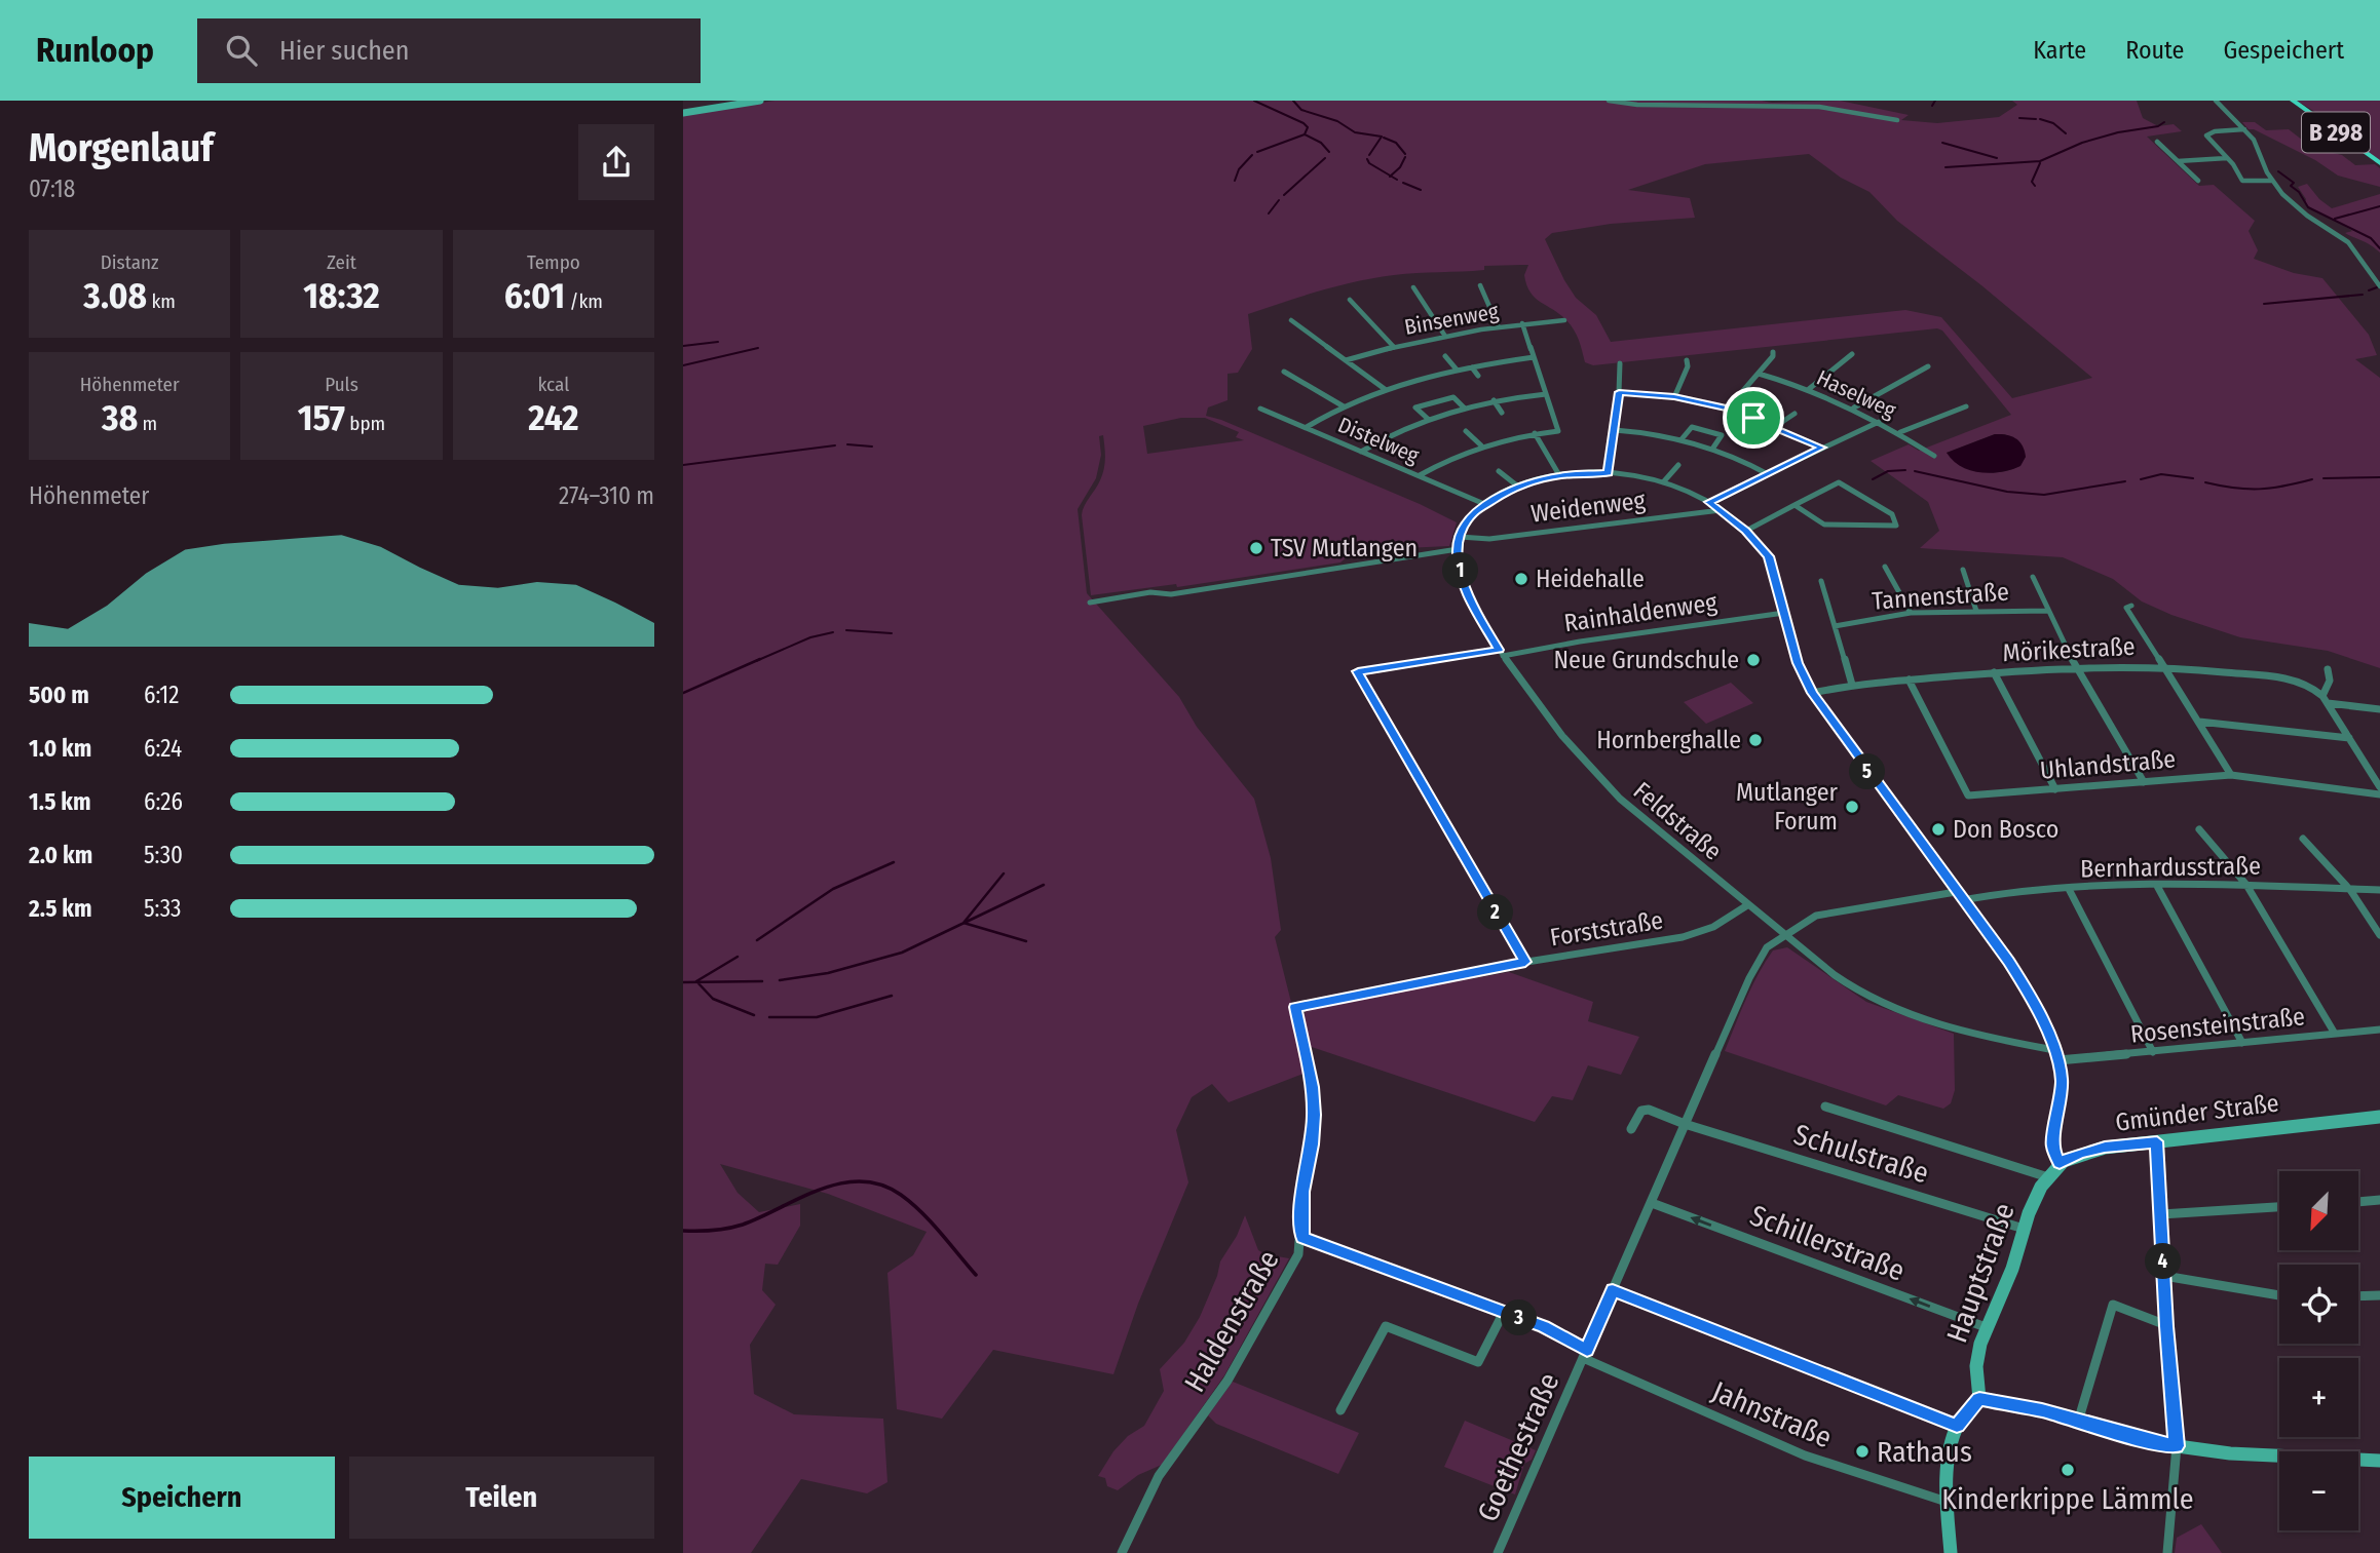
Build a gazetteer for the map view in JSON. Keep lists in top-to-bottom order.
{
  "streets": {
    "main road": ["B 298"],
    "street": [
      "Binsenweg",
      "Haselweg",
      "Distelweg",
      "Weidenweg",
      "Tannenstraße",
      "Rainhaldenweg",
      "Mörikestraße",
      "Uhlandstraße",
      "Feldstraße",
      "Bernhardusstraße",
      "Forststraße",
      "Rosensteinstraße",
      "Gmünder Straße",
      "Schulstraße",
      "Schillerstraße",
      "Hauptstraße",
      "Haldenstraße",
      "Jahnstraße",
      "Goethestraße"
    ]
  },
  "crossings": [
    ["Distelweg", "Feldstraße"],
    ["Weidenweg", "Feldstraße"],
    ["Rainhaldenweg", "Feldstraße"],
    ["Rainhaldenweg", "Forststraße"],
    ["Mörikestraße", "Uhlandstraße"],
    ["Mörikestraße", "Feldstraße"],
    ["Feldstraße", "Bernhardusstraße"],
    ["Feldstraße", "Forststraße"],
    ["Feldstraße", "Rosensteinstraße"],
    ["Feldstraße", "Gmünder Straße"],
    ["Feldstraße", "Goethestraße"],
    ["Forststraße", "Haldenstraße"],
    ["Schulstraße", "Hauptstraße"],
    ["Schulstraße", "Goethestraße"],
    ["Schillerstraße", "Hauptstraße"],
    ["Schillerstraße", "Goethestraße"],
    ["Haldenstraße", "Jahnstraße"],
    ["Jahnstraße", "Goethestraße"]
  ],
  "one_way": ["Schillerstraße"],
  "places": [
    "TSV Mutlangen",
    "Heidehalle",
    "Neue Grundschule",
    "Hornberghalle",
    "Mutlanger Forum",
    "Don Bosco",
    "Rathaus",
    "Kinderkrippe Lämmle"
  ],
  "north": "bottom left",
  "page": {
    "header": "Runloop",
    "search": "Hier suchen",
    "nav": ["Karte", "Route", "Gespeichert"],
    "heading": ["Morgenlauf", "07:18"],
    "stats": [
      ["Distanz", "3.08 km"],
      ["Zeit", "18:32"],
      ["Tempo", "6:01 /km"],
      ["Höhenmeter", "38 m"],
      ["Puls", "157 bpm"],
      ["kcal", "242"]
    ],
    "chart": ["Höhenmeter", "274–310 m"],
    "pins": [
      "1",
      "5",
      "2",
      "4",
      "3"
    ],
    "list": [
      {
        "name": "500 m",
        "note": "6:12"
      },
      {
        "name": "1.0 km",
        "note": "6:24"
      },
      {
        "name": "1.5 km",
        "note": "6:26"
      },
      {
        "name": "2.0 km",
        "note": "5:30"
      },
      {
        "name": "2.5 km",
        "note": "5:33"
      }
    ],
    "map_buttons": ["+", "−"],
    "buttons": ["Speichern", "Teilen"]
  }
}
